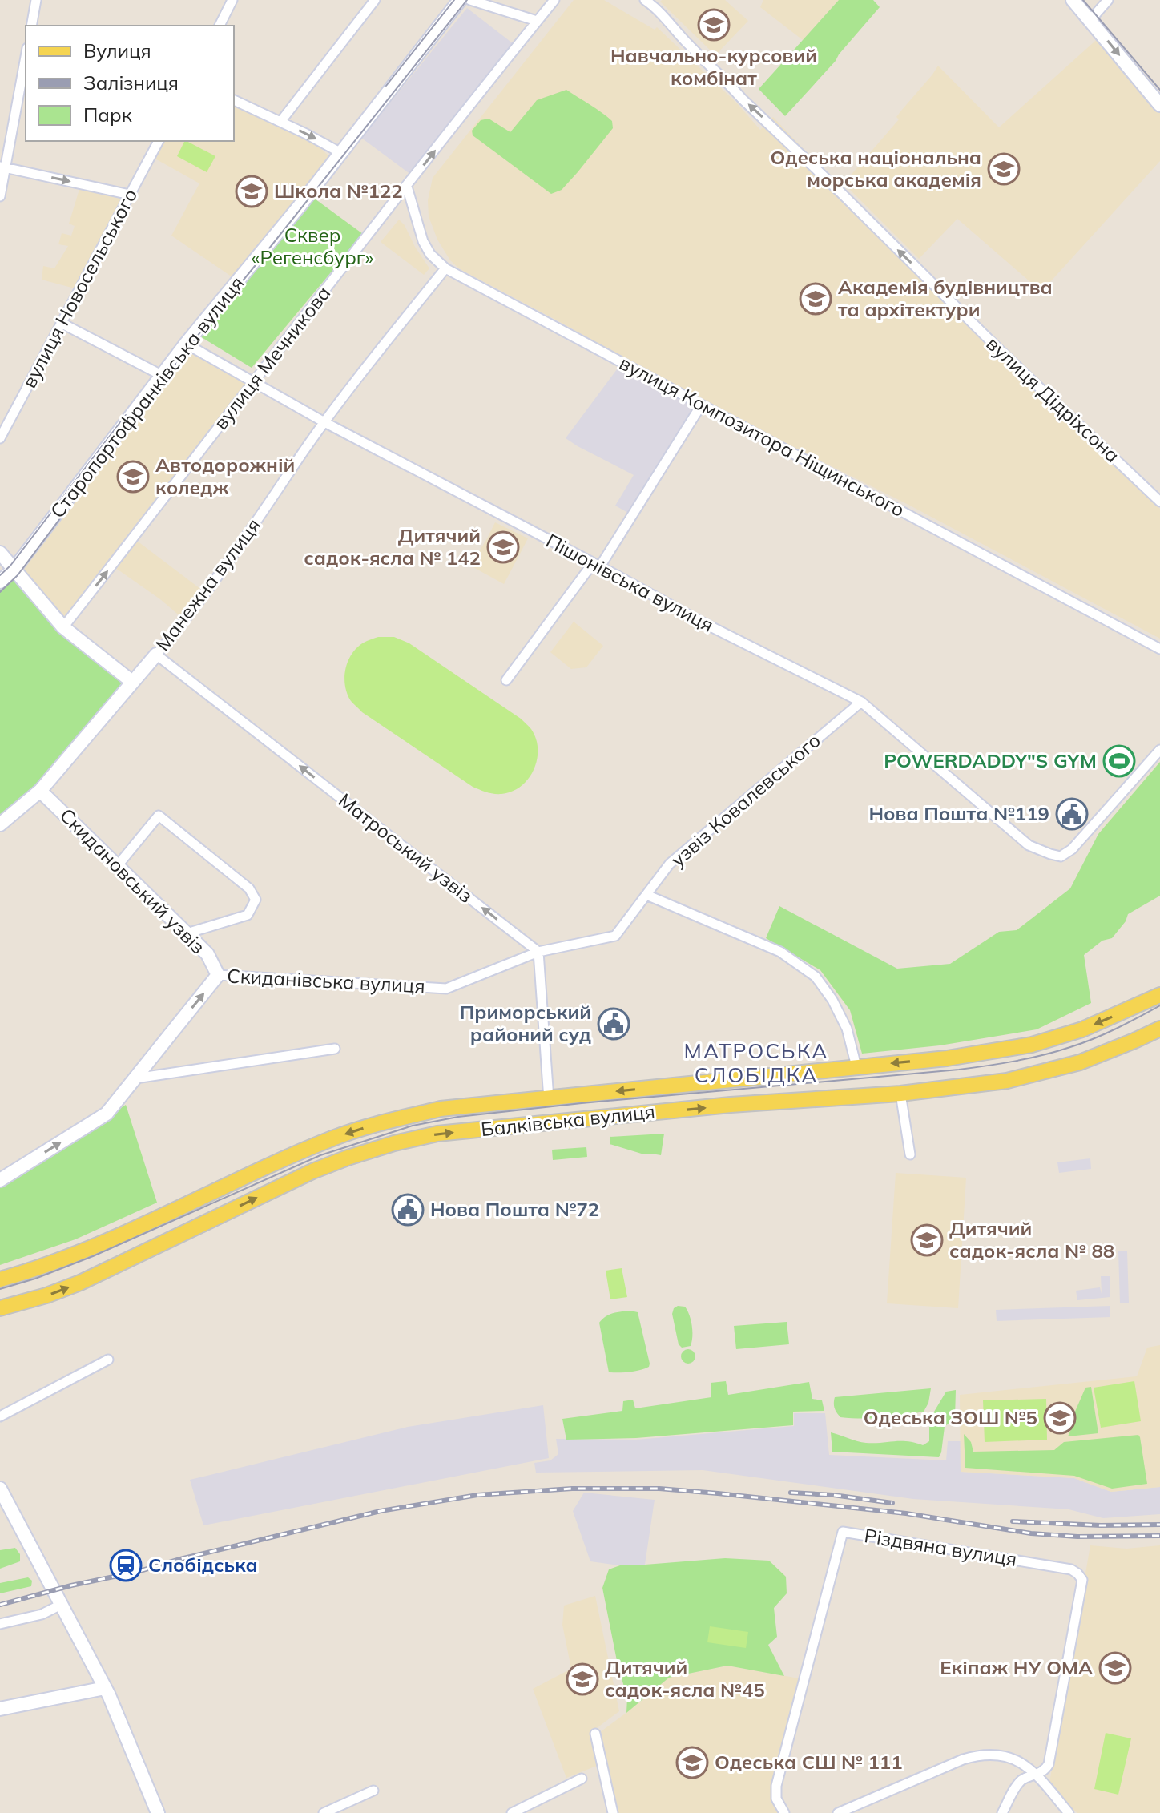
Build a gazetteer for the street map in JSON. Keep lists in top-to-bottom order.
{
  "streets": {
    "main road": ["Балківська вулиця"],
    "street": [
      "вулиця Новосельського",
      "вулиця Мечникова",
      "Старопортофранківська вулиця",
      "вулиця Дідріхсона",
      "вулиця Композитора Ніщинського",
      "Пішонівська вулиця",
      "Манежна вулиця",
      "узвіз Ковалевського",
      "Матроський узвіз",
      "Скидановський узвіз",
      "Скиданівська вулиця",
      "Різдвяна вулиця"
    ]
  },
  "crossings": [
    ["вулиця Мечникова", "вулиця Композитора Ніщинського"],
    ["вулиця Мечникова", "Пішонівська вулиця"],
    ["Старопортофранківська вулиця", "Пішонівська вулиця"],
    ["вулиця Композитора Ніщинського", "Манежна вулиця"],
    ["Пішонівська вулиця", "Манежна вулиця"],
    ["Пішонівська вулиця", "узвіз Ковалевського"],
    ["Манежна вулиця", "Матроський узвіз"],
    ["Манежна вулиця", "Скидановський узвіз"],
    ["узвіз Ковалевського", "Матроський узвіз"],
    ["узвіз Ковалевського", "Скиданівська вулиця"],
    ["Матроський узвіз", "Скиданівська вулиця"],
    ["Скидановський узвіз", "Скиданівська вулиця"]
  ],
  "one_way": [
    "вулиця Мечникова",
    "вулиця Дідріхсона",
    "Матроський узвіз",
    "Скиданівська вулиця"
  ],
  "districts": ["МАТРОСЬКА СЛОБІДКА"],
  "parks": ["Сквер «Регенсбург»"],
  "places": {
    "school or university": [
      "Навчально-курсовий комбінат",
      "Одеська національна морська академія",
      "Школа №122",
      "Академія будівництва та архітектури",
      "Автодорожній коледж",
      "Дитячий садок-ясла № 142",
      "Дитячий садок-ясла № 88",
      "Одеська ЗОШ №5",
      "Екіпаж НУ ОМА",
      "Дитячий садок-ясла №45",
      "Одеська СШ № 111"
    ],
    "sports": ["POWERDADDY\"S GYM"],
    "public building": ["Нова Пошта №119", "Приморський районий суд", "Нова Пошта №72"],
    "station": ["Слобідська"]
  },
  "legend": ["Вулиця", "Залізниця", "Парк"]
}
